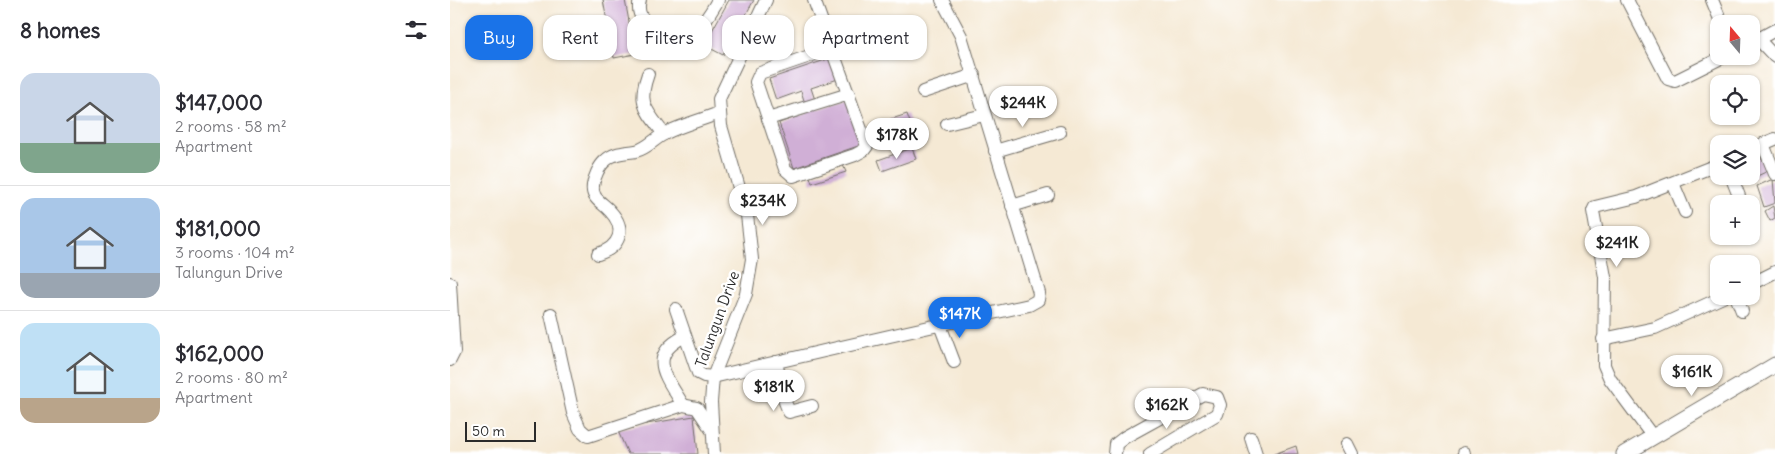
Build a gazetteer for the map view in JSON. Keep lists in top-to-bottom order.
{
  "streets": {
    "street": ["Talungun Drive"]
  },
  "scale_bar": "50 m",
  "north": "top",
  "page": {
    "heading": "8 homes",
    "map_buttons": ["+", "−"],
    "chip": [
      "Buy",
      "Rent",
      "Filters",
      "New",
      "Apartment"
    ],
    "list": [
      {
        "name": "$147,000",
        "note": "2 rooms · 58 m² · Apartment"
      },
      {
        "name": "$181,000",
        "note": "3 rooms · 104 m² · Talungun Drive"
      },
      {
        "name": "$162,000",
        "note": "2 rooms · 80 m² · Apartment"
      }
    ],
    "price": [
      "$244K",
      "$178K",
      "$234K",
      "$241K",
      "$147K",
      "$161K",
      "$181K",
      "$162K"
    ],
    "scale": "50 m"
  }
}
